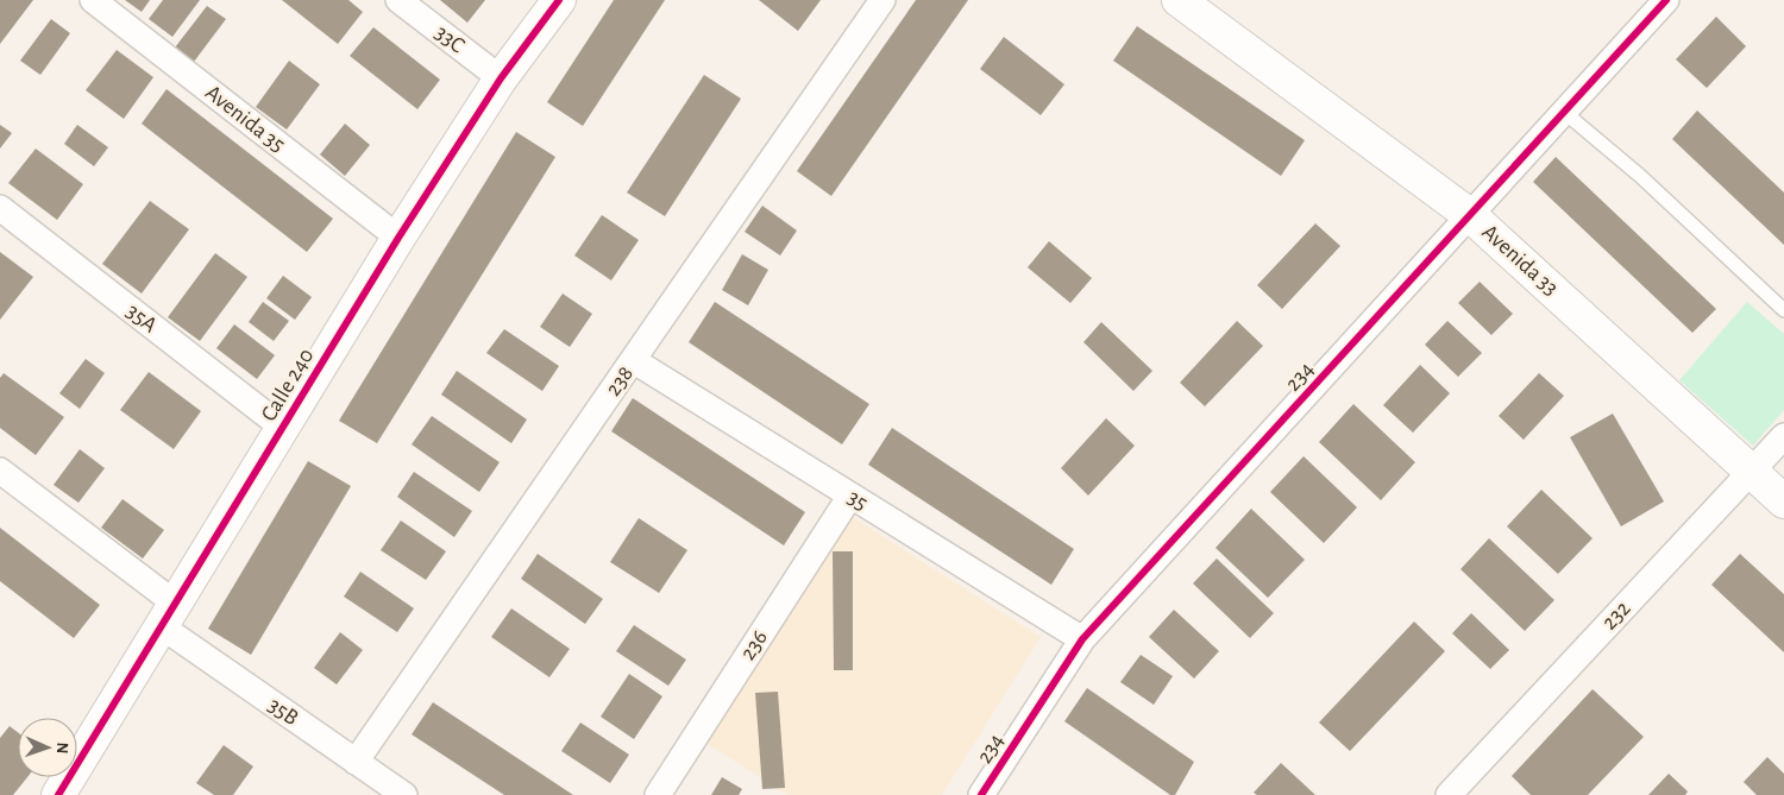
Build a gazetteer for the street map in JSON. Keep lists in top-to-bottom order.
{
  "streets": {
    "street": [
      "33C",
      "Avenida 35",
      "Avenida 33",
      "35A",
      "234",
      "238",
      "Calle 240",
      "35",
      "232",
      "236",
      "35B"
    ]
  },
  "crossings": [
    ["33C", "Calle 240"],
    ["Avenida 35", "Calle 240"],
    ["Avenida 33", "234"],
    ["Avenida 33", "232"],
    ["35A", "Calle 240"],
    ["234", "35"],
    ["238", "35"],
    ["238", "35B"],
    ["Calle 240", "35B"],
    ["35", "236"]
  ],
  "north": "right"
}
